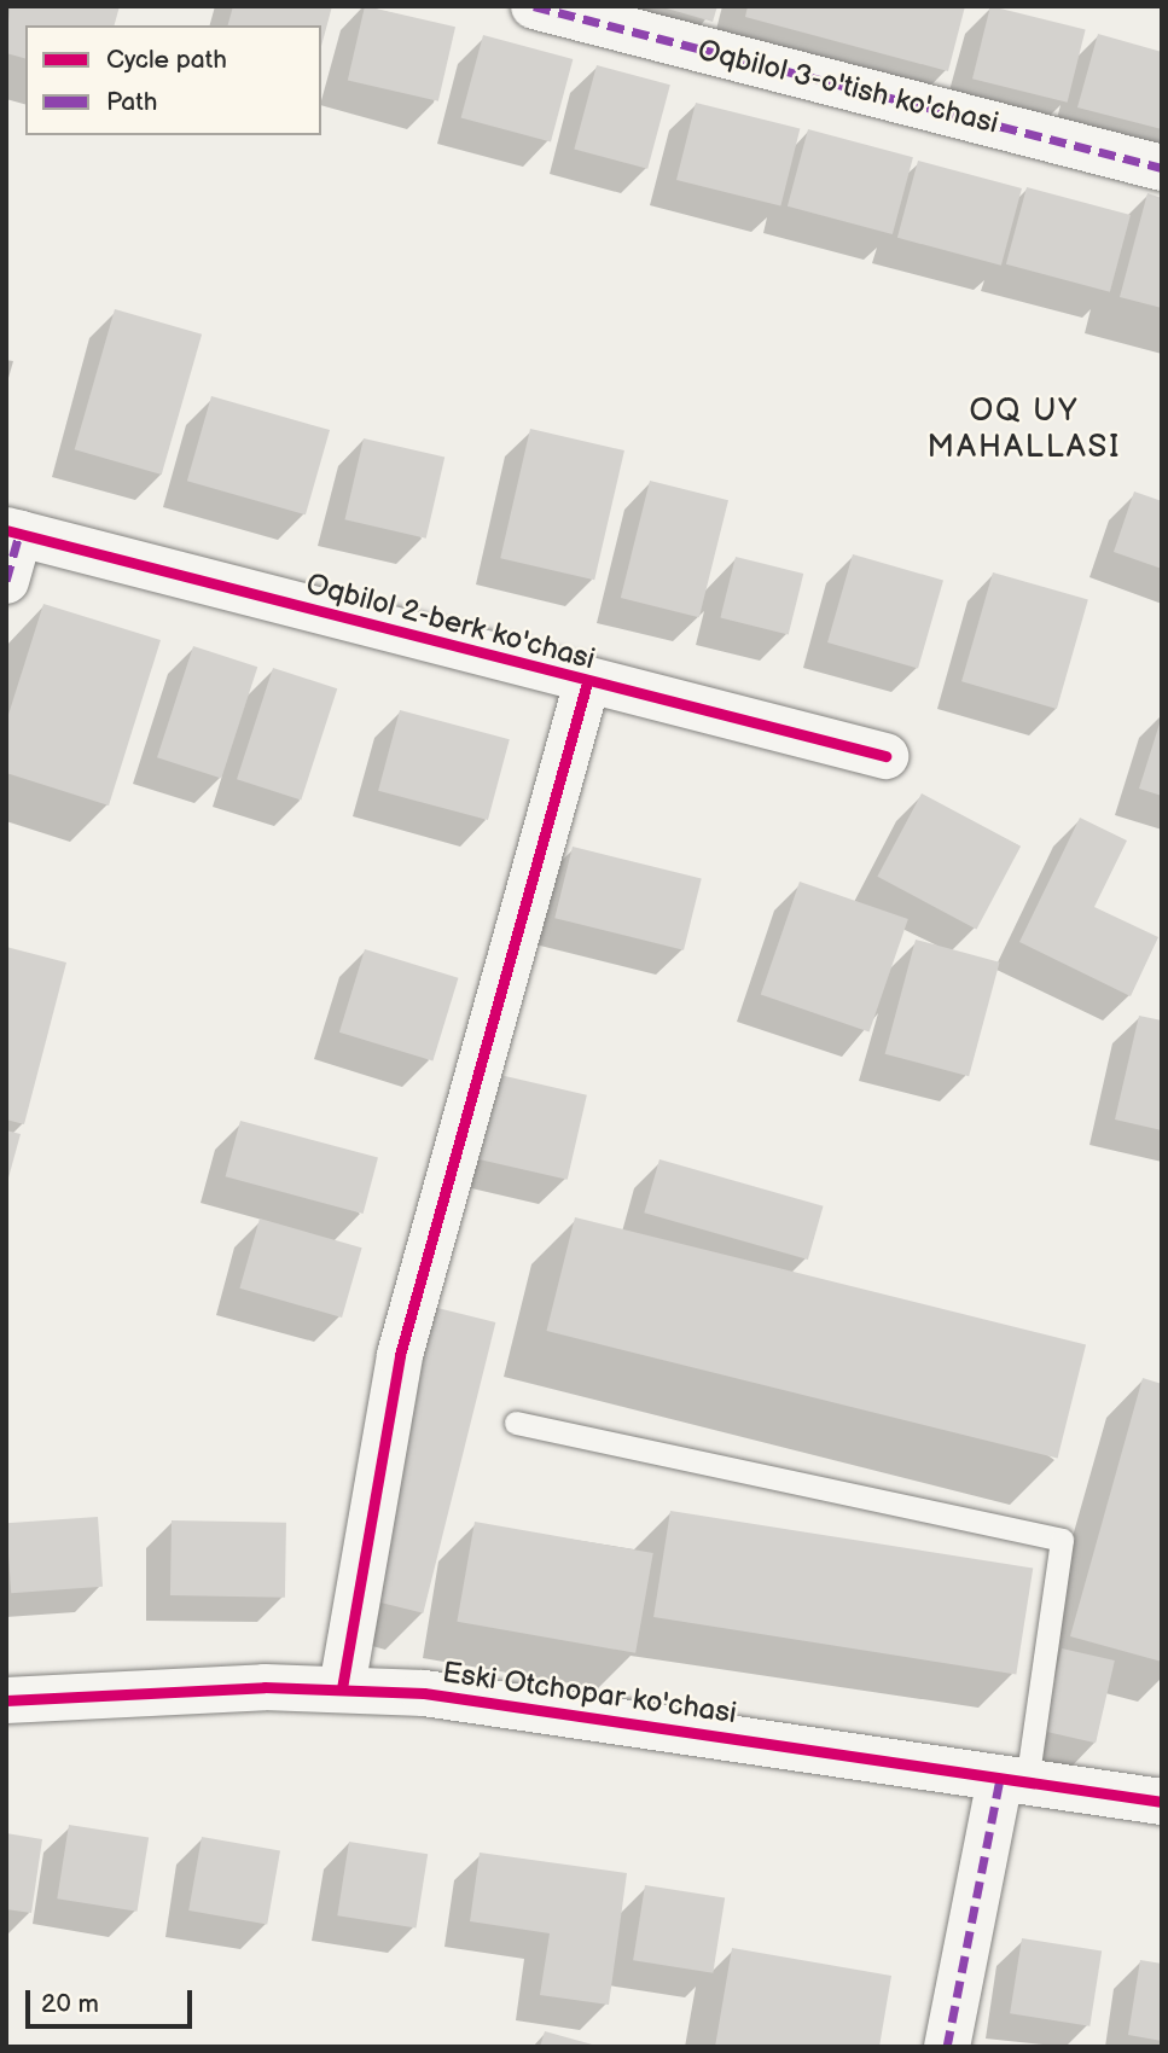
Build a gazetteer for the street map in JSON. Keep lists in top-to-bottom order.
{
  "streets": {
    "street": ["Oqbilol 3-o'tish ko'chasi", "Oqbilol 2-berk ko'chasi", "Eski Otchopar ko'chasi"]
  },
  "districts": ["OQ UY MAHALLASI"],
  "legend": ["Cycle path", "Path"],
  "scale_bar": "20 m"
}
